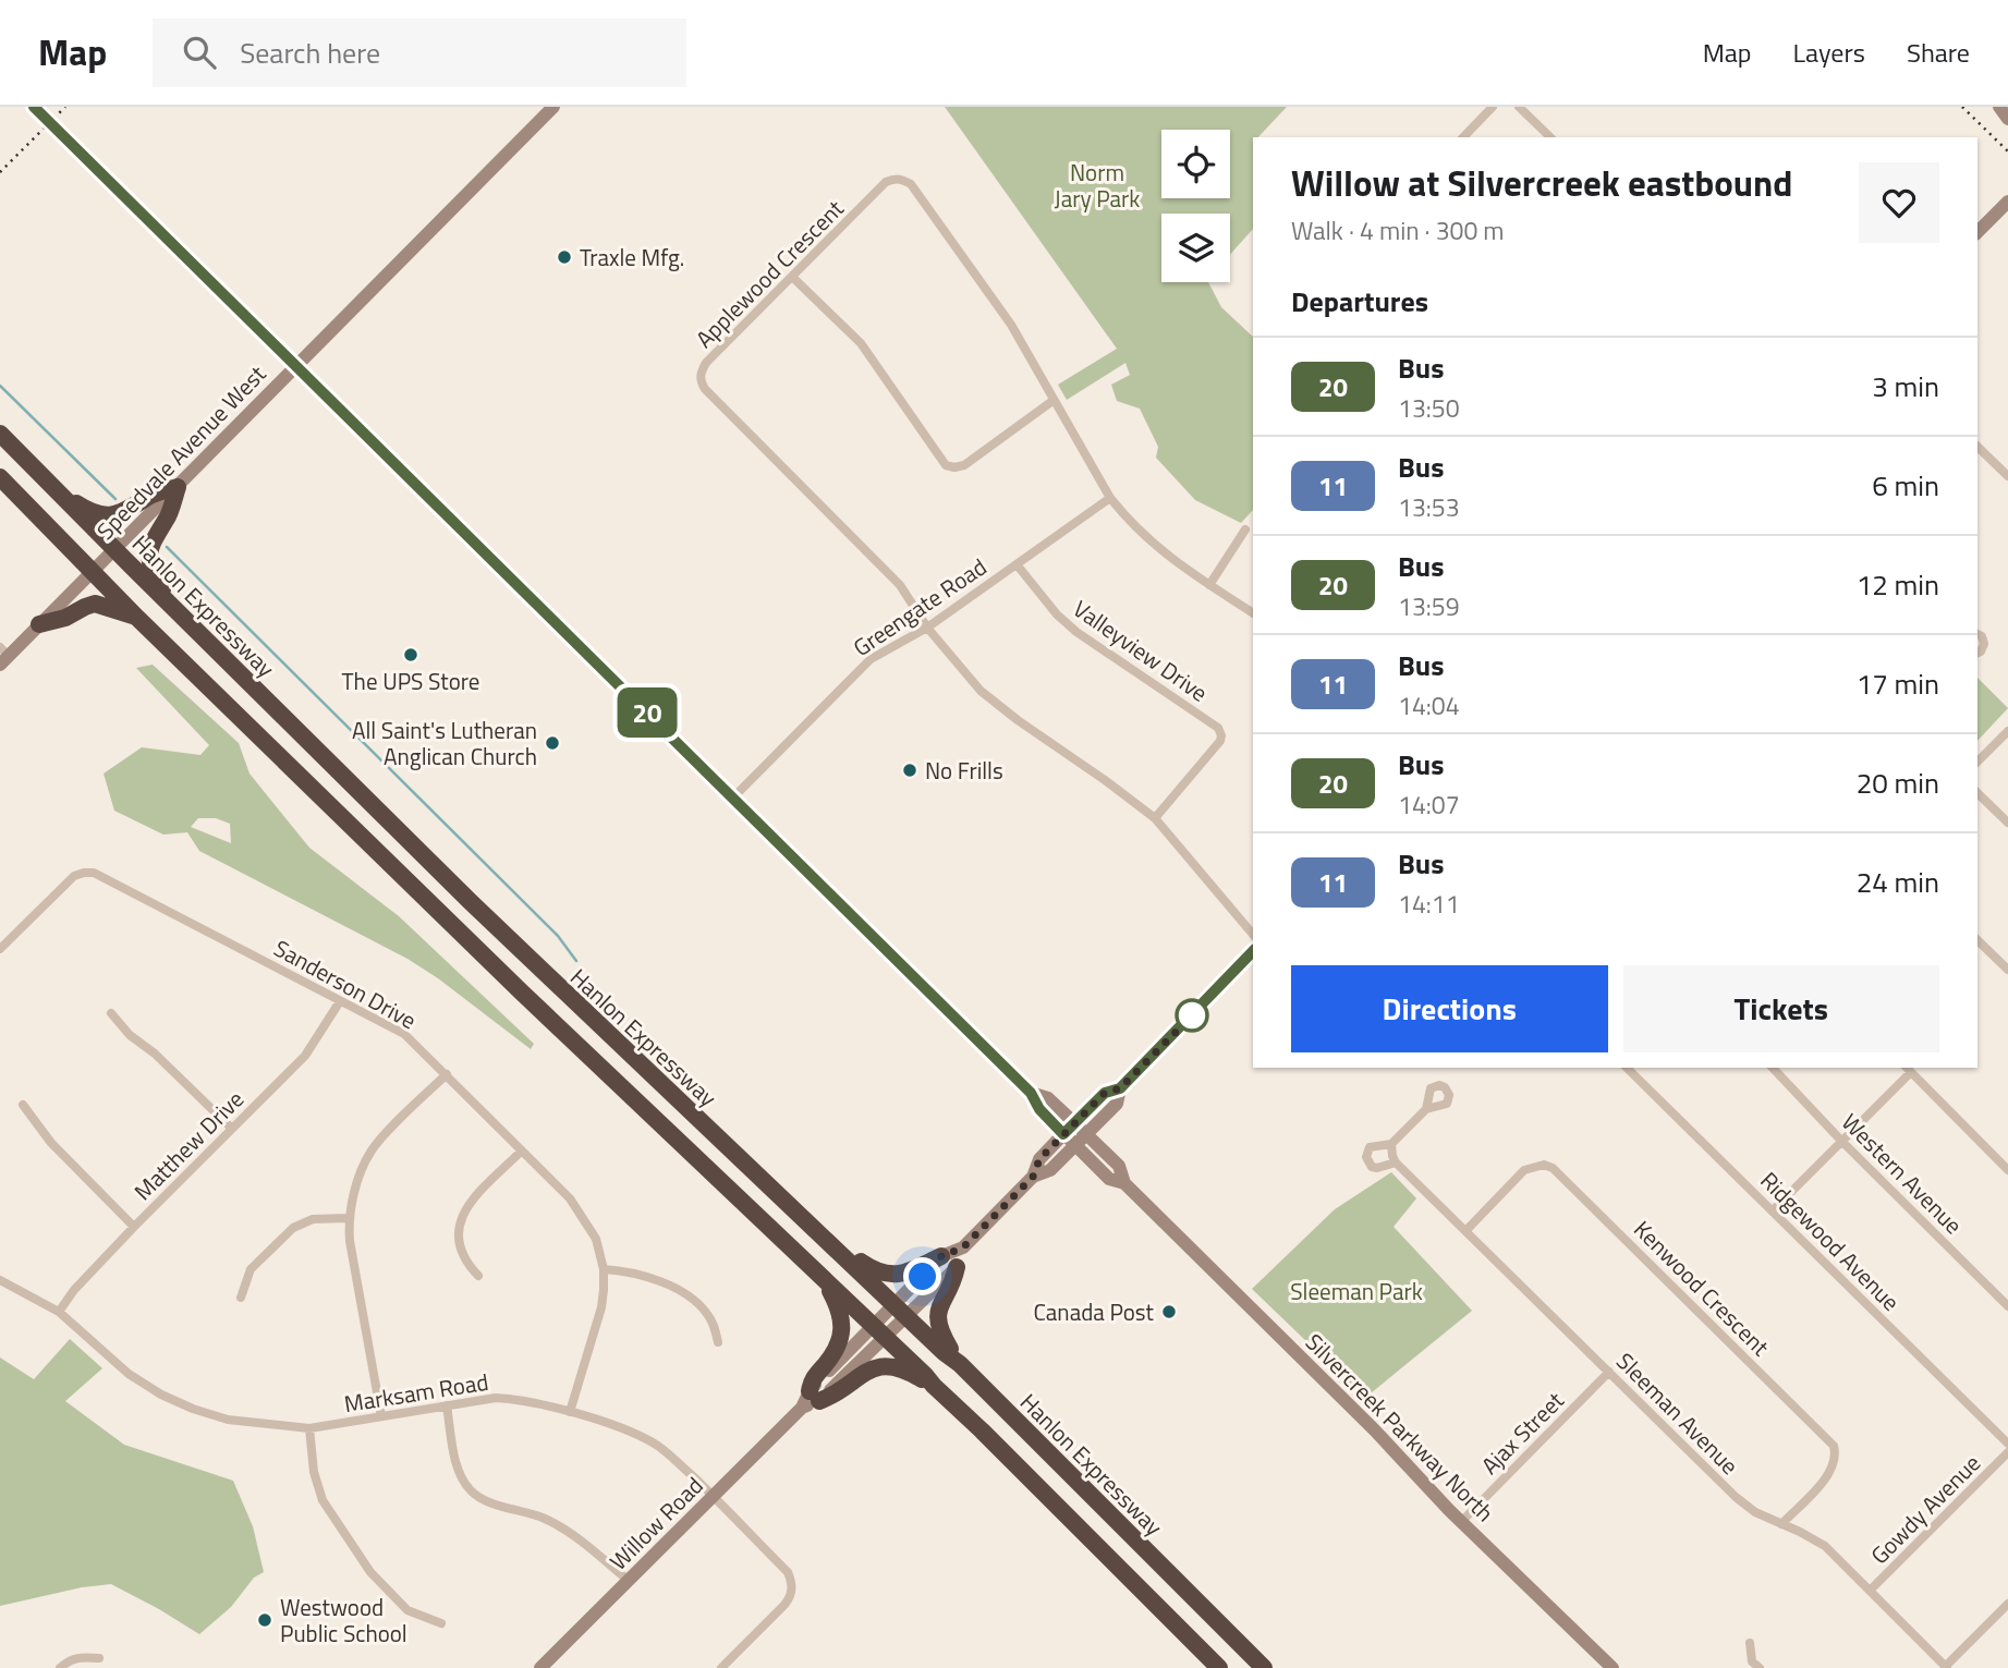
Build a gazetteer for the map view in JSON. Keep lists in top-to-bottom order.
{
  "streets": {
    "highway": ["Hanlon Expressway"],
    "main road": ["Speedvale Avenue West", "Silvercreek Parkway North", "Willow Road"],
    "street": [
      "Applewood Crescent",
      "Greengate Road",
      "Valleyview Drive",
      "Sanderson Drive",
      "Matthew Drive",
      "Western Avenue",
      "Ridgewood Avenue",
      "Kenwood Crescent",
      "Marksam Road",
      "Sleeman Avenue",
      "Ajax Street",
      "Gowdy Avenue"
    ]
  },
  "crossings": [
    ["Applewood Crescent", "Greengate Road"],
    ["Applewood Crescent", "Valleyview Drive"],
    ["Speedvale Avenue West", "Hanlon Expressway"],
    ["Speedvale Avenue West", "Silvercreek Parkway North"],
    ["Hanlon Expressway", "Willow Road"],
    ["Greengate Road", "Valleyview Drive"],
    ["Greengate Road", "Silvercreek Parkway North"],
    ["Sanderson Drive", "Matthew Drive"],
    ["Sanderson Drive", "Marksam Road"],
    ["Matthew Drive", "Marksam Road"],
    ["Kenwood Crescent", "Sleeman Avenue"],
    ["Marksam Road", "Willow Road"],
    ["Sleeman Avenue", "Ajax Street"],
    ["Sleeman Avenue", "Gowdy Avenue"],
    ["Silvercreek Parkway North", "Ajax Street"],
    ["Silvercreek Parkway North", "Willow Road"]
  ],
  "parks": ["Norm Jary Park", "Sleeman Park"],
  "places": [
    "Traxle Mfg.",
    "The UPS Store",
    "All Saint's Lutheran Anglican Church",
    "No Frills",
    "Canada Post",
    "Westwood Public School"
  ],
  "lines": ["bus line 20"],
  "page": {
    "header": "Map",
    "search": "Search here",
    "nav": ["Map", "Layers", "Share"],
    "on_map": "20",
    "heading": [
      ["Willow at Silvercreek eastbound", "Walk · 4 min · 300 m"],
      "Departures"
    ],
    "list": [
      {
        "mark": "20",
        "name": "Bus",
        "note": "13:50",
        "value": "3 min"
      },
      {
        "mark": "11",
        "name": "Bus",
        "note": "13:53",
        "value": "6 min"
      },
      {
        "mark": "20",
        "name": "Bus",
        "note": "13:59",
        "value": "12 min"
      },
      {
        "mark": "11",
        "name": "Bus",
        "note": "14:04",
        "value": "17 min"
      },
      {
        "mark": "20",
        "name": "Bus",
        "note": "14:07",
        "value": "20 min"
      },
      {
        "mark": "11",
        "name": "Bus",
        "note": "14:11",
        "value": "24 min"
      }
    ],
    "buttons": ["Directions", "Tickets"]
  }
}
